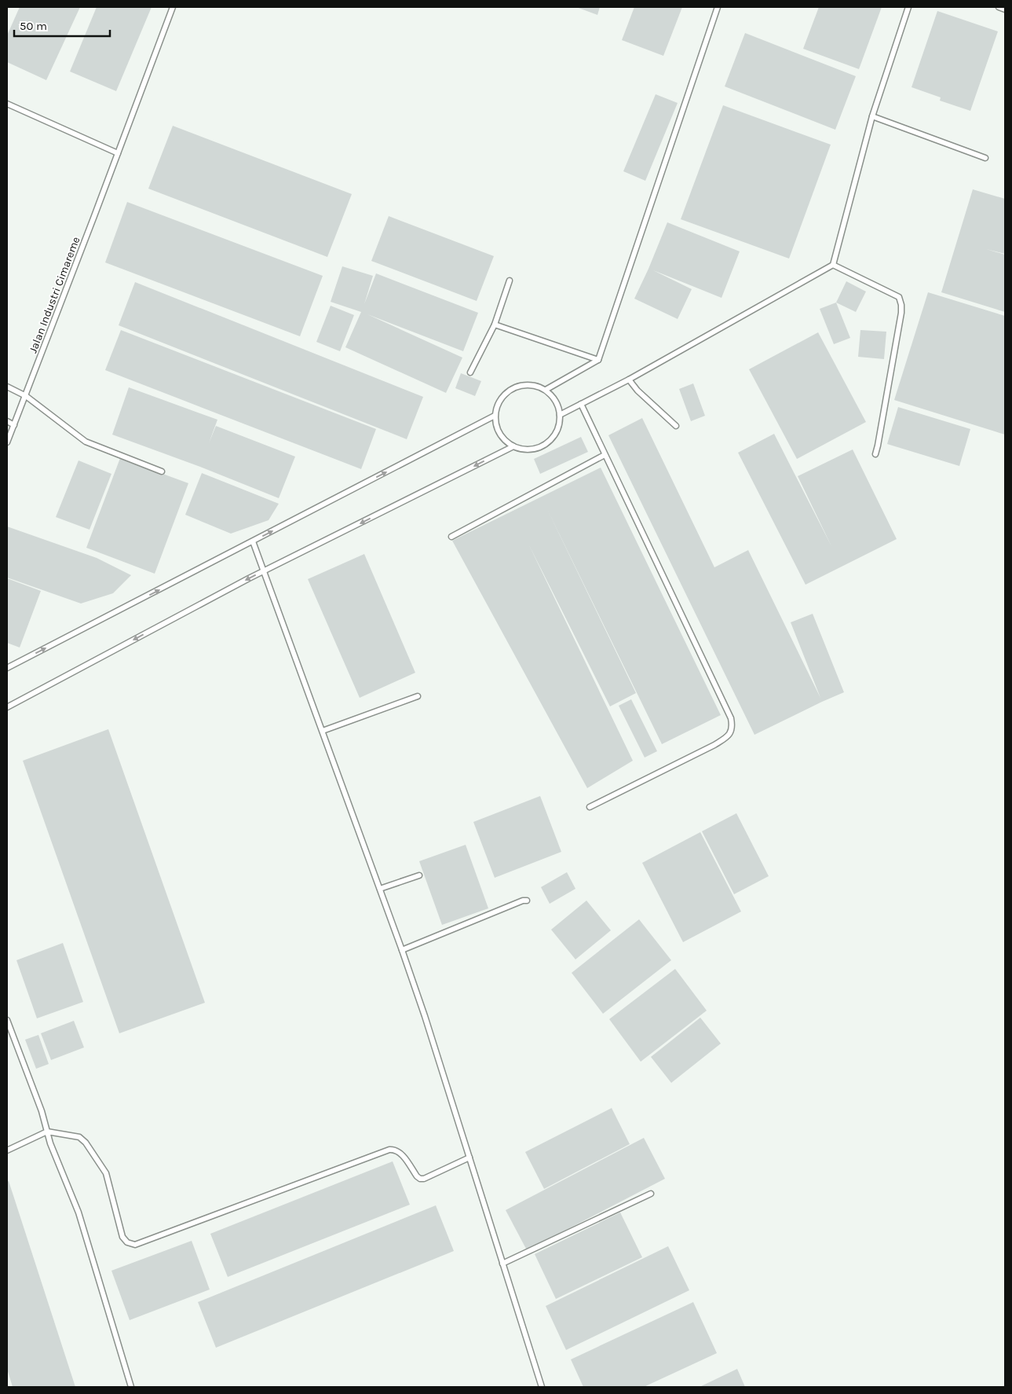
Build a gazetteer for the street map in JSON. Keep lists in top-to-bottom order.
{
  "streets": {
    "lane": ["Jalan Industri Cimareme"]
  },
  "scale_bar": "50 m"
}
